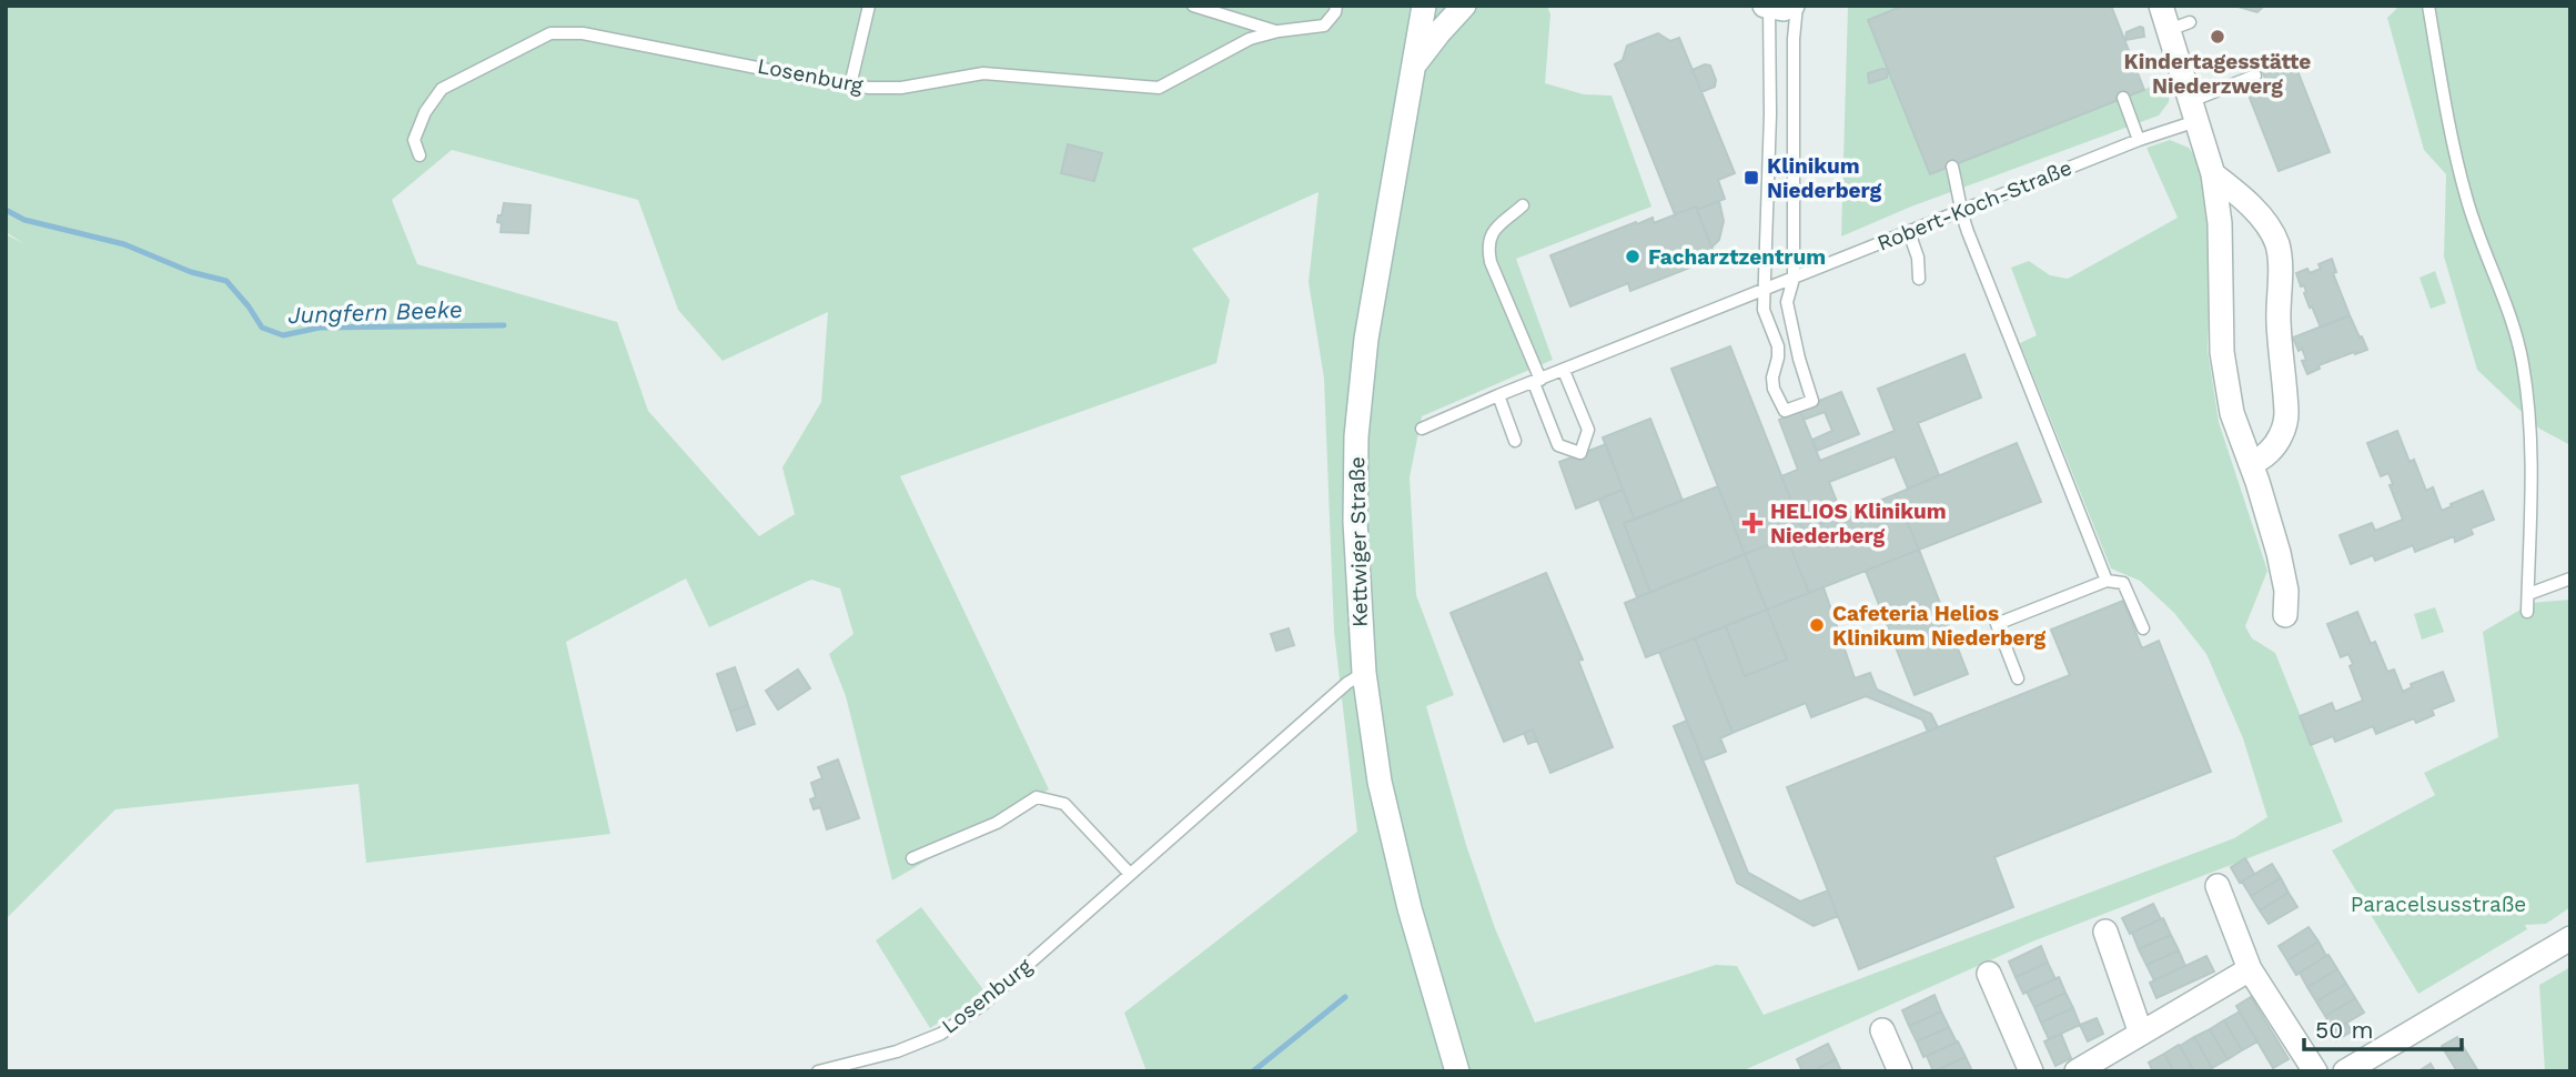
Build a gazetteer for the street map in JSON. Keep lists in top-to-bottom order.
{
  "streets": {
    "street": ["Kettwiger Straße"],
    "lane": ["Losenburg", "Robert-Koch-Straße"]
  },
  "crossings": [
    ["Losenburg", "Kettwiger Straße"]
  ],
  "water": ["Jungfern Beeke"],
  "parks": ["Paracelsusstraße"],
  "places": {
    "other": ["Kindertagesstätte Niederzwerg", "Facharztzentrum", "Cafeteria Helios Klinikum Niederberg"],
    "transit": ["Klinikum Niederberg"],
    "health": ["HELIOS Klinikum Niederberg"]
  },
  "scale_bar": "50 m"
}
